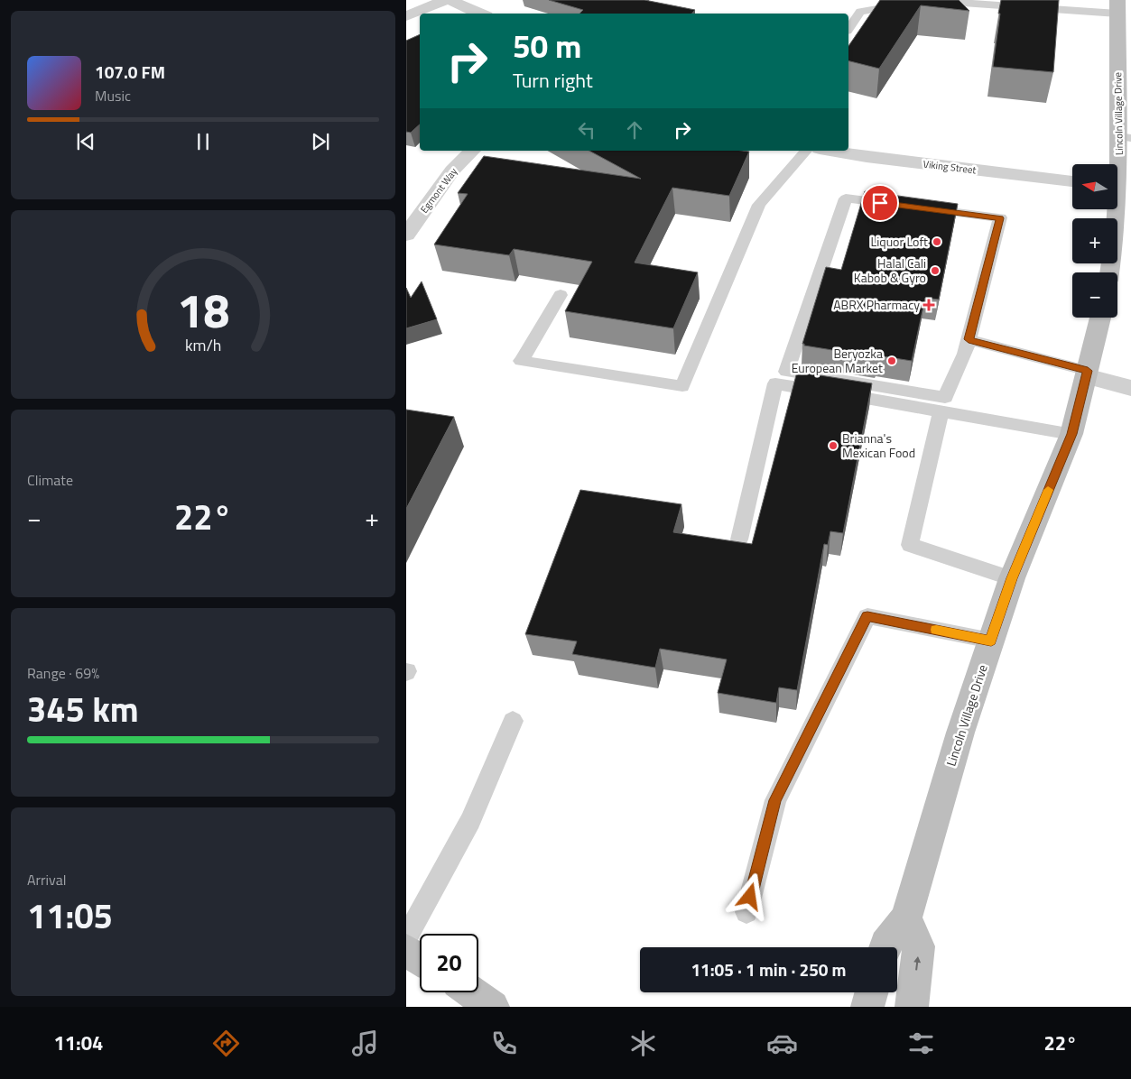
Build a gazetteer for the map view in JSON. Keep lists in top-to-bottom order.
{
  "streets": {
    "street": ["Lincoln Village Drive", "Viking Street", "Egmont Way"]
  },
  "places": {
    "other": [
      "Liquor Loft",
      "Halal Cali Kabob & Gyro",
      "Beryozka European Market",
      "Brianna's Mexican Food"
    ],
    "health": ["ABRX Pharmacy"]
  },
  "north": "left",
  "page": {
    "turn": ["50 m", "Turn right"],
    "song": ["107.0 FM", "Music"],
    "map_buttons": ["+", "−"],
    "tile": [
      "Climate",
      ["Range · 69%", "345 km"],
      ["Arrival", "11:05"]
    ],
    "heat": ["−", "22°", "+"],
    "limit": "20",
    "trip": "11:05 · 1 min · 250 m",
    "tabs": ["11:04", "22°"],
    "gauge": ["18", "km/h"]
  }
}
